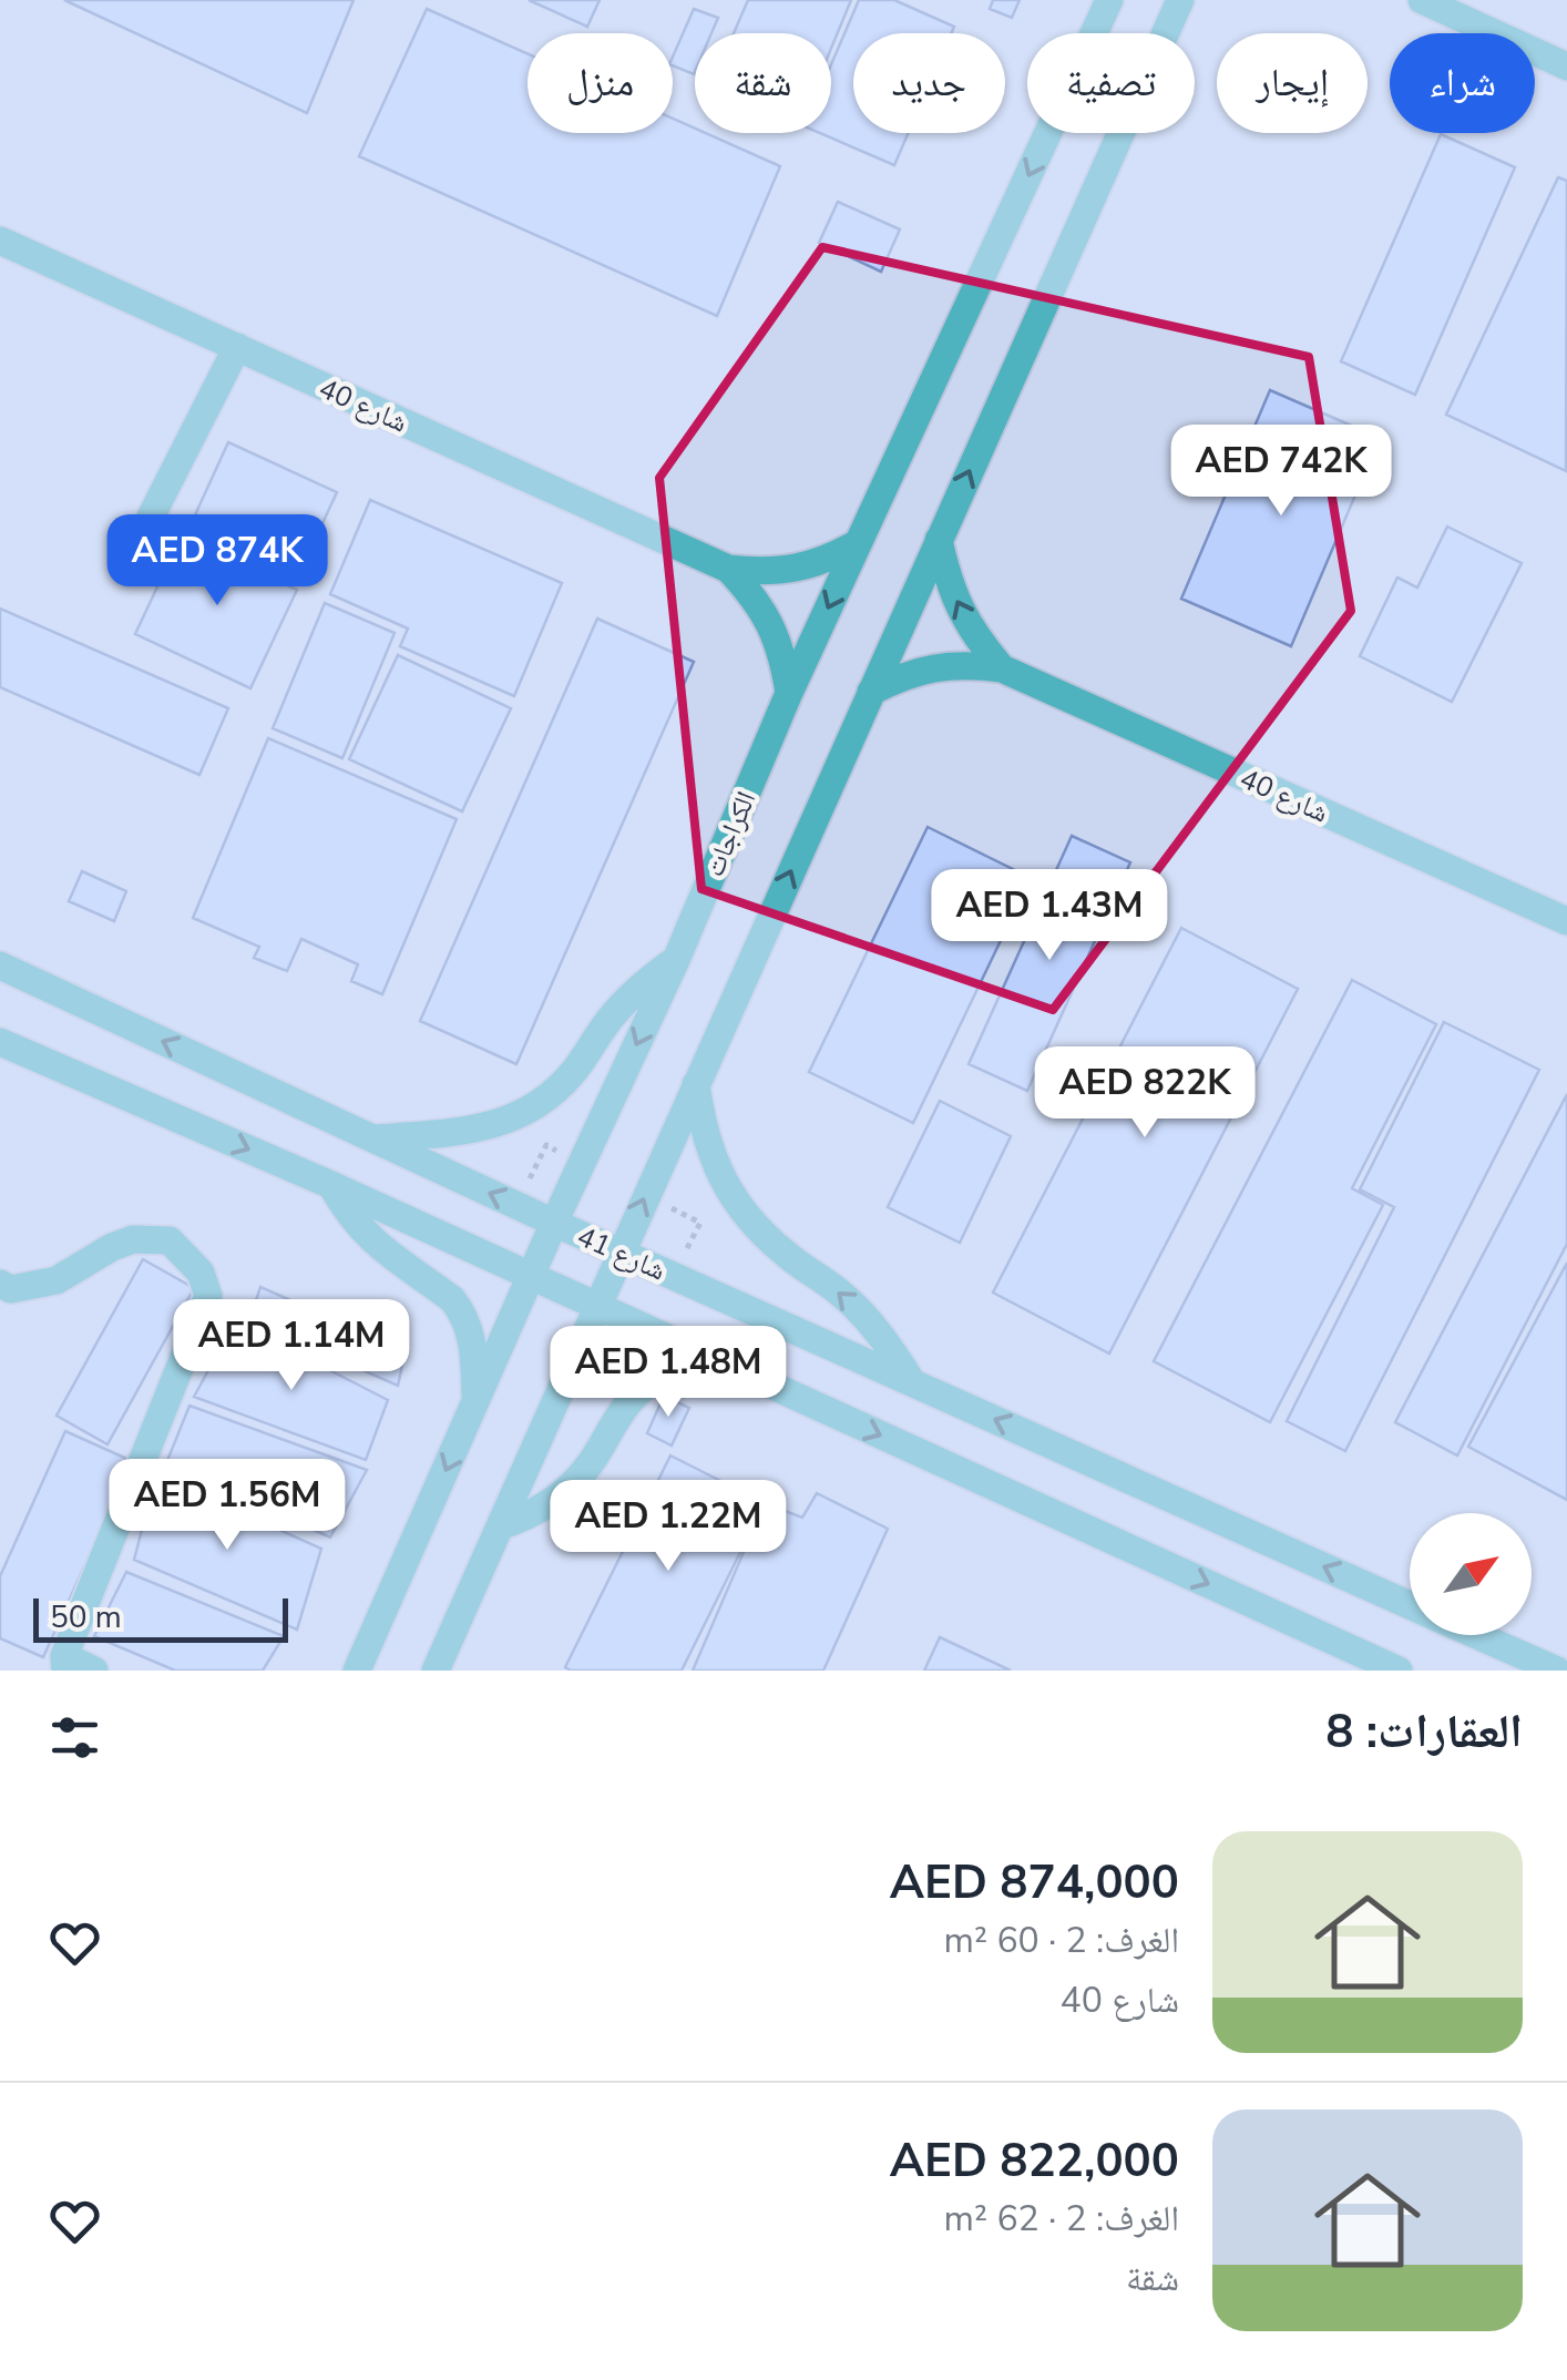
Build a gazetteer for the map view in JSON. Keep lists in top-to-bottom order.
{
  "streets": {
    "street": ["شارع 40", "الكراجات", "شارع 41"]
  },
  "crossings": [
    ["شارع 40", "الكراجات"],
    ["الكراجات", "شارع 41"]
  ],
  "scale_bar": "50 m",
  "north": "top right",
  "page": {
    "chip": [
      "شراء",
      "إيجار",
      "تصفية",
      "جديد",
      "شقة",
      "منزل"
    ],
    "price": [
      "AED 742K",
      "AED 874K",
      "AED 1.43M",
      "AED 822K",
      "AED 1.14M",
      "AED 1.48M",
      "AED 1.56M",
      "AED 1.22M"
    ],
    "scale": "50 m",
    "heading": "العقارات: 8",
    "list": [
      {
        "name": "AED 874,000",
        "note": "الغرف: 2 · 60 m² · شارع 40"
      },
      {
        "name": "AED 822,000",
        "note": "الغرف: 2 · 62 m² · شقة"
      }
    ]
  }
}
